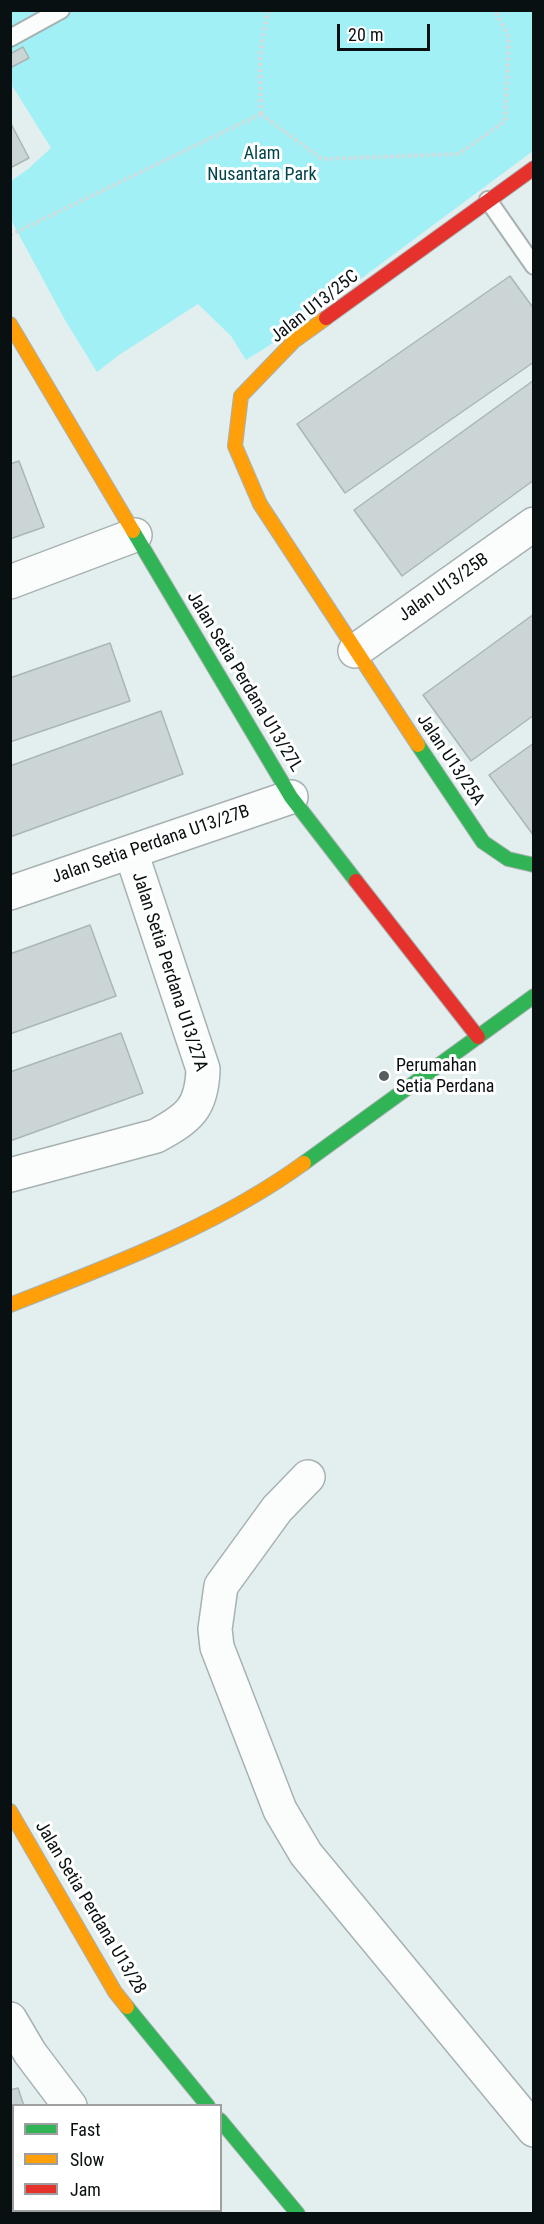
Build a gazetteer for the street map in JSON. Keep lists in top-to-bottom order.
{
  "streets": {
    "street": [
      "Jalan U13/25C",
      "Jalan U13/25B",
      "Jalan Setia Perdana U13/27L",
      "Jalan U13/25A",
      "Jalan Setia Perdana U13/27B",
      "Jalan Setia Perdana U13/27A",
      "Jalan Setia Perdana U13/28"
    ]
  },
  "crossings": [
    ["Jalan U13/25C", "Jalan U13/25B"],
    ["Jalan U13/25C", "Jalan U13/25A"],
    ["Jalan U13/25B", "Jalan U13/25A"],
    ["Jalan Setia Perdana U13/27L", "Jalan Setia Perdana U13/27B"],
    ["Jalan Setia Perdana U13/27B", "Jalan Setia Perdana U13/27A"]
  ],
  "parks": ["Alam Nusantara Park"],
  "places": ["Perumahan Setia Perdana"],
  "legend": ["Fast", "Slow", "Jam"],
  "scale_bar": "20 m"
}
